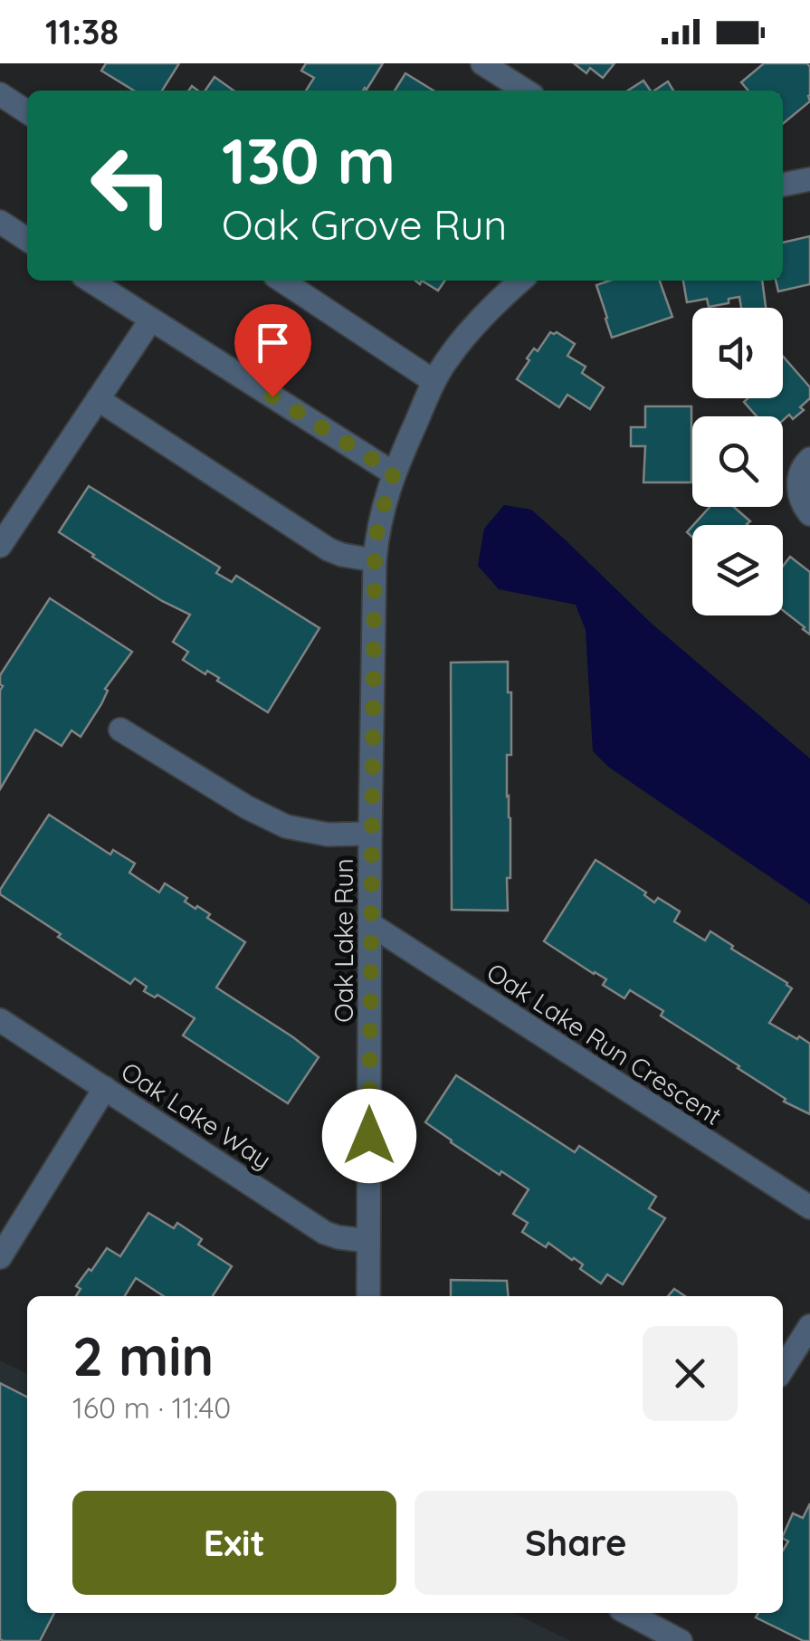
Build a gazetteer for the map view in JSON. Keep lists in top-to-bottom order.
{
  "streets": {
    "street": ["Oak Lake Run", "Oak Lake Run Crescent", "Oak Lake Way"]
  },
  "crossings": [
    ["Oak Lake Run", "Oak Lake Run Crescent"],
    ["Oak Lake Run", "Oak Lake Way"]
  ],
  "page": {
    "status": "11:38",
    "turn": ["130 m", "Oak Grove Run"],
    "heading": ["2 min", "160 m · 11:40"],
    "buttons": ["Exit", "Share"]
  }
}
